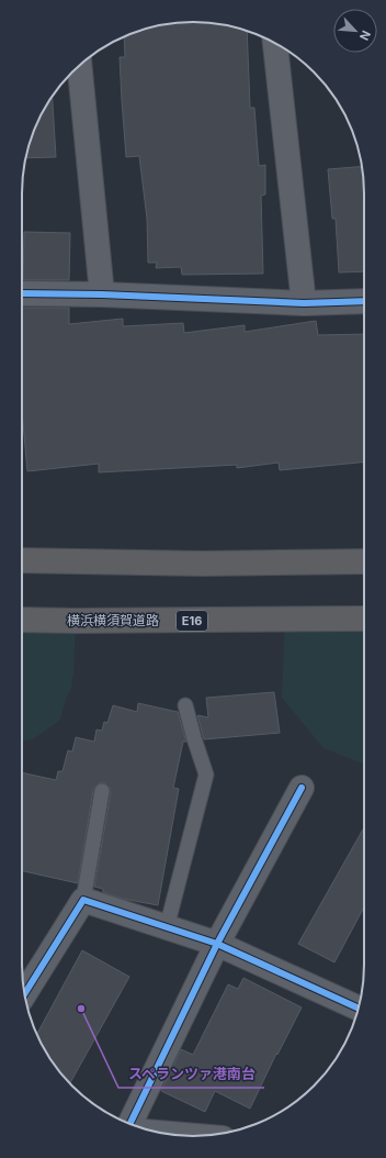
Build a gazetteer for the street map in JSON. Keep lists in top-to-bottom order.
{
  "streets": {
    "highway": ["横浜横須賀道路", "E16"]
  },
  "places": ["スペランツァ港南台"],
  "north": "bottom right"
}
